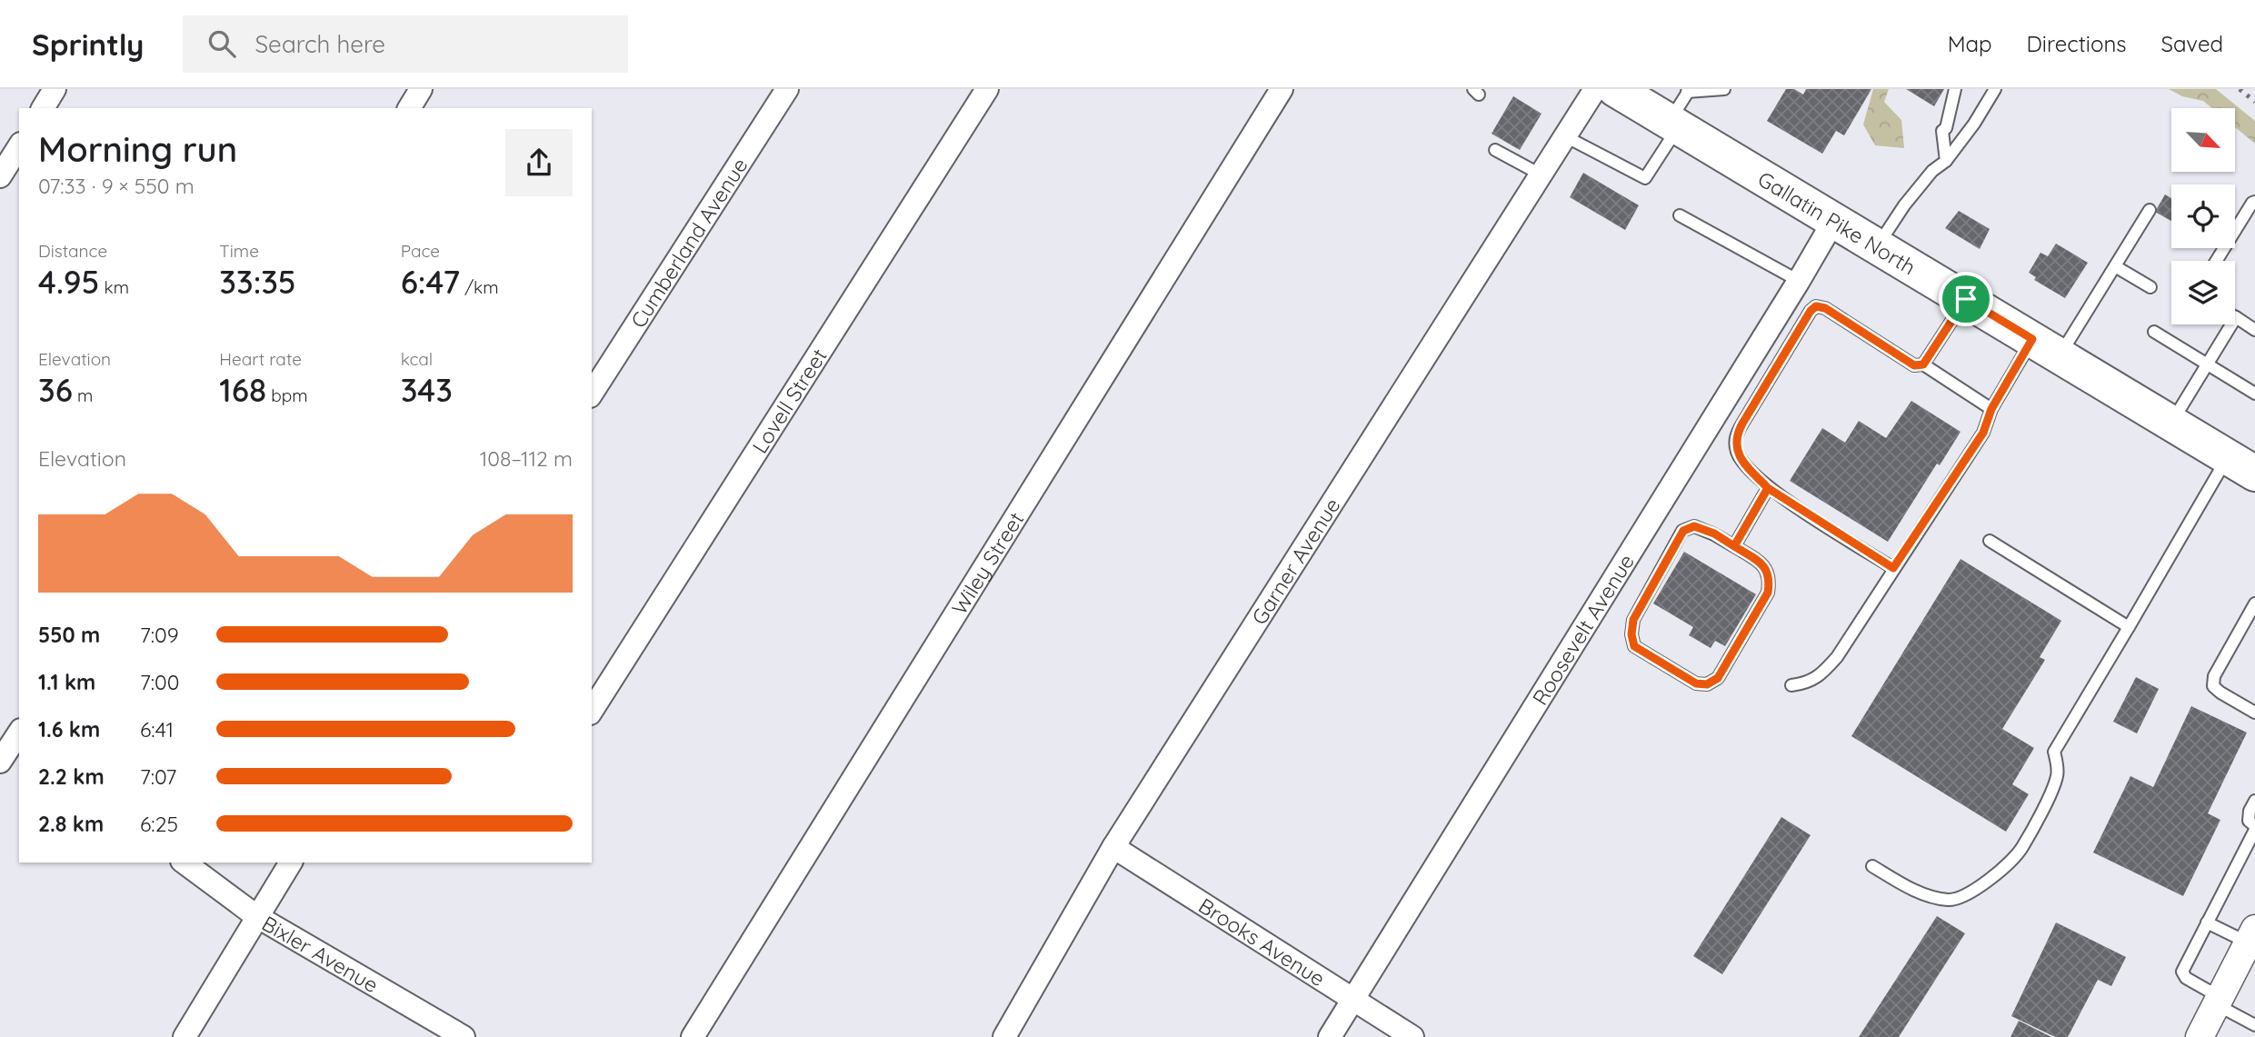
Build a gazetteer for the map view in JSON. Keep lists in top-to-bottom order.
{
  "streets": {
    "main road": ["Gallatin Pike North"],
    "street": [
      "Cumberland Avenue",
      "Lovell Street",
      "Garner Avenue",
      "Wiley Street",
      "Roosevelt Avenue",
      "Brooks Avenue",
      "Bixler Avenue"
    ]
  },
  "crossings": [
    ["Gallatin Pike North", "Roosevelt Avenue"],
    ["Garner Avenue", "Brooks Avenue"],
    ["Roosevelt Avenue", "Brooks Avenue"]
  ],
  "north": "bottom right",
  "page": {
    "header": "Sprintly",
    "search": "Search here",
    "nav": ["Map", "Directions", "Saved"],
    "heading": ["Morning run", "07:33 · 9 × 550 m"],
    "stats": [
      ["Distance", "4.95 km"],
      ["Time", "33:35"],
      ["Pace", "6:47 /km"],
      ["Elevation", "36 m"],
      ["Heart rate", "168 bpm"],
      ["kcal", "343"]
    ],
    "chart": ["Elevation", "108–112 m"],
    "list": [
      {
        "name": "550 m",
        "note": "7:09"
      },
      {
        "name": "1.1 km",
        "note": "7:00"
      },
      {
        "name": "1.6 km",
        "note": "6:41"
      },
      {
        "name": "2.2 km",
        "note": "7:07"
      },
      {
        "name": "2.8 km",
        "note": "6:25"
      }
    ]
  }
}
